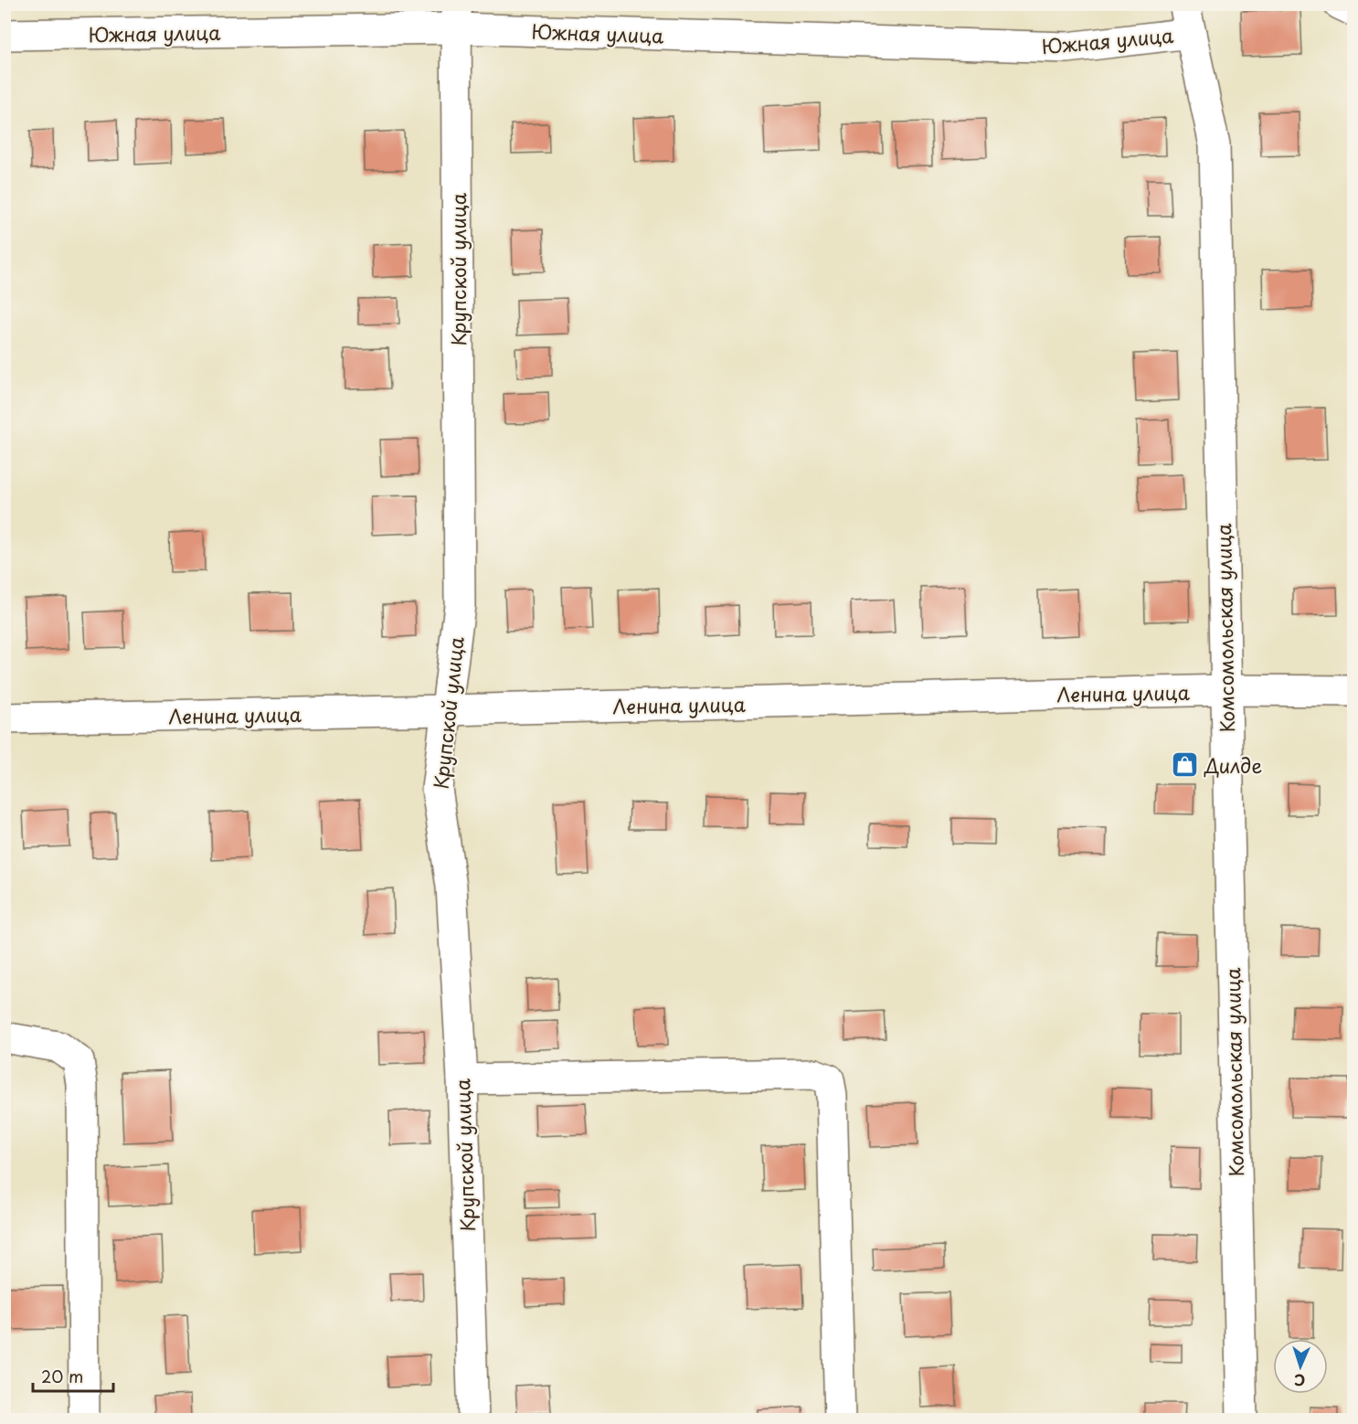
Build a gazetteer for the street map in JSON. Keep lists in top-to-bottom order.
{
  "streets": {
    "street": [
      "Южная улица",
      "Крупской улица",
      "Комсомольская улица",
      "Ленина улица"
    ]
  },
  "crossings": [
    ["Южная улица", "Крупской улица"],
    ["Южная улица", "Комсомольская улица"],
    ["Крупской улица", "Ленина улица"],
    ["Комсомольская улица", "Ленина улица"]
  ],
  "places": {
    "shop": ["Дилде"]
  },
  "scale_bar": "20 m",
  "north": "bottom"
}
